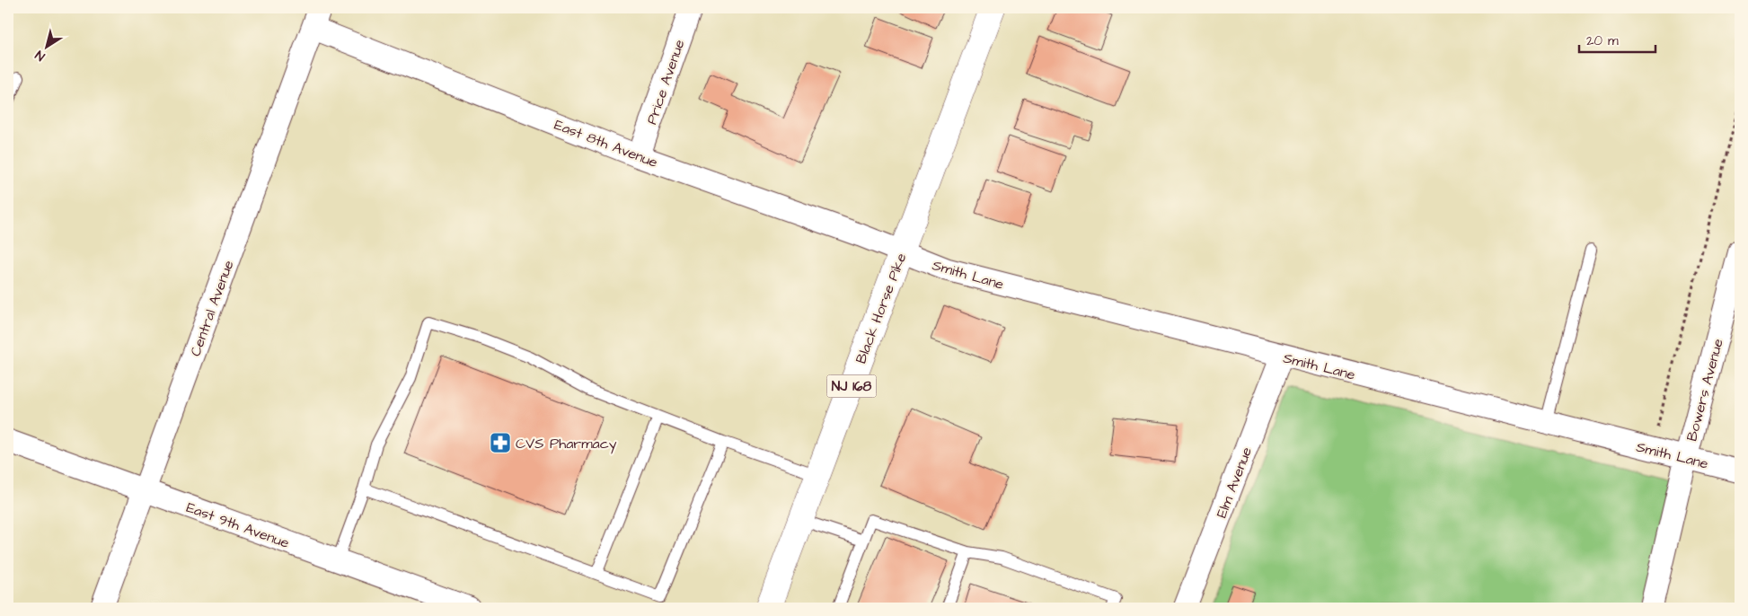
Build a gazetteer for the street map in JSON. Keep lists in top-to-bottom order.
{
  "streets": {
    "main road": ["Black Horse Pike", "NJ 168"],
    "street": [
      "Price Avenue",
      "East 8th Avenue",
      "Smith Lane",
      "Central Avenue",
      "Bowers Avenue",
      "Elm Avenue",
      "East 9th Avenue"
    ]
  },
  "crossings": [
    ["Price Avenue", "East 8th Avenue"],
    ["East 8th Avenue", "Smith Lane"],
    ["East 8th Avenue", "Central Avenue"],
    ["East 8th Avenue", "Black Horse Pike"],
    ["Smith Lane", "Black Horse Pike"],
    ["Smith Lane", "Bowers Avenue"],
    ["Smith Lane", "Elm Avenue"],
    ["Central Avenue", "East 9th Avenue"]
  ],
  "places": {
    "pharmacy": ["CVS Pharmacy"]
  },
  "scale_bar": "20 m",
  "north": "bottom left"
}
